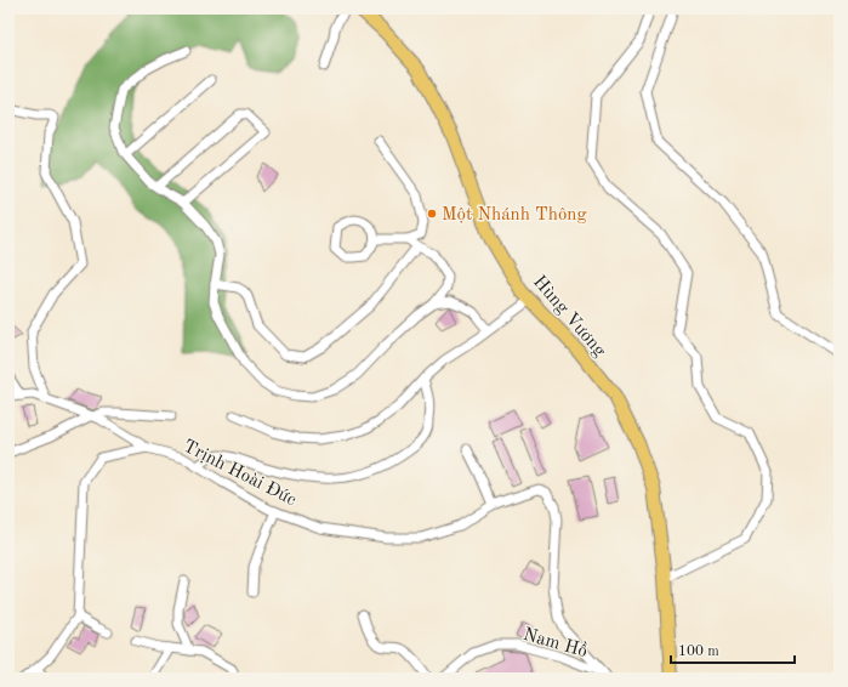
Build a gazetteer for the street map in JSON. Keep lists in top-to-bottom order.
{
  "streets": {
    "highway": ["Hùng Vương"],
    "street": ["Trịnh Hoài Đức", "Nam Hồ"]
  },
  "crossings": [
    ["Trịnh Hoài Đức", "Nam Hồ"]
  ],
  "places": ["Một Nhánh Thông"],
  "scale_bar": "100 m"
}
